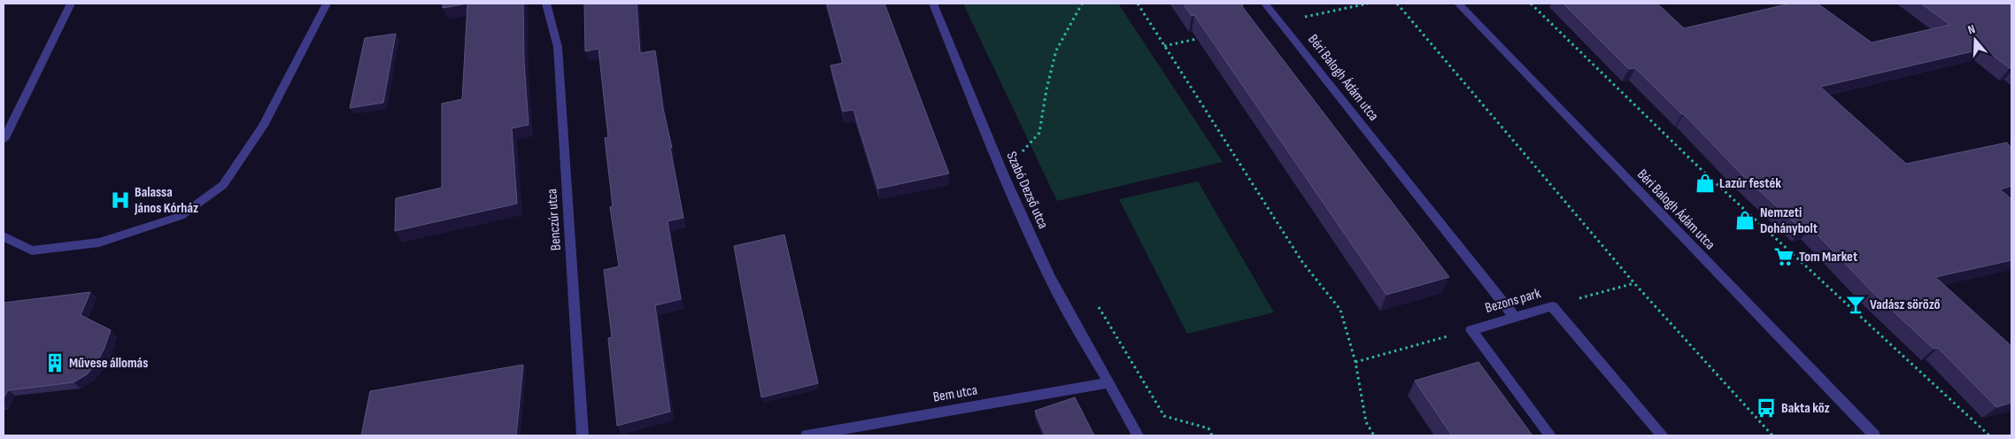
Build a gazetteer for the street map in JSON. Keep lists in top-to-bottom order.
{
  "streets": {
    "street": [
      "Béri Balogh Ádám utca",
      "Szabó Dezső utca",
      "Benczúr utca",
      "Bezons park",
      "Bem utca"
    ]
  },
  "crossings": [
    ["Béri Balogh Ádám utca", "Bezons park"],
    ["Szabó Dezső utca", "Bem utca"]
  ],
  "places": {
    "shop": ["Lazúr festék", "Nemzeti Dohánybolt"],
    "hospital": ["Balassa János Kórház"],
    "supermarket": ["Tom Market"],
    "bar": ["Vadász söröző"],
    "building": ["Művese állomás"],
    "bus stop": ["Bakta köz"]
  },
  "north": "top"
}
